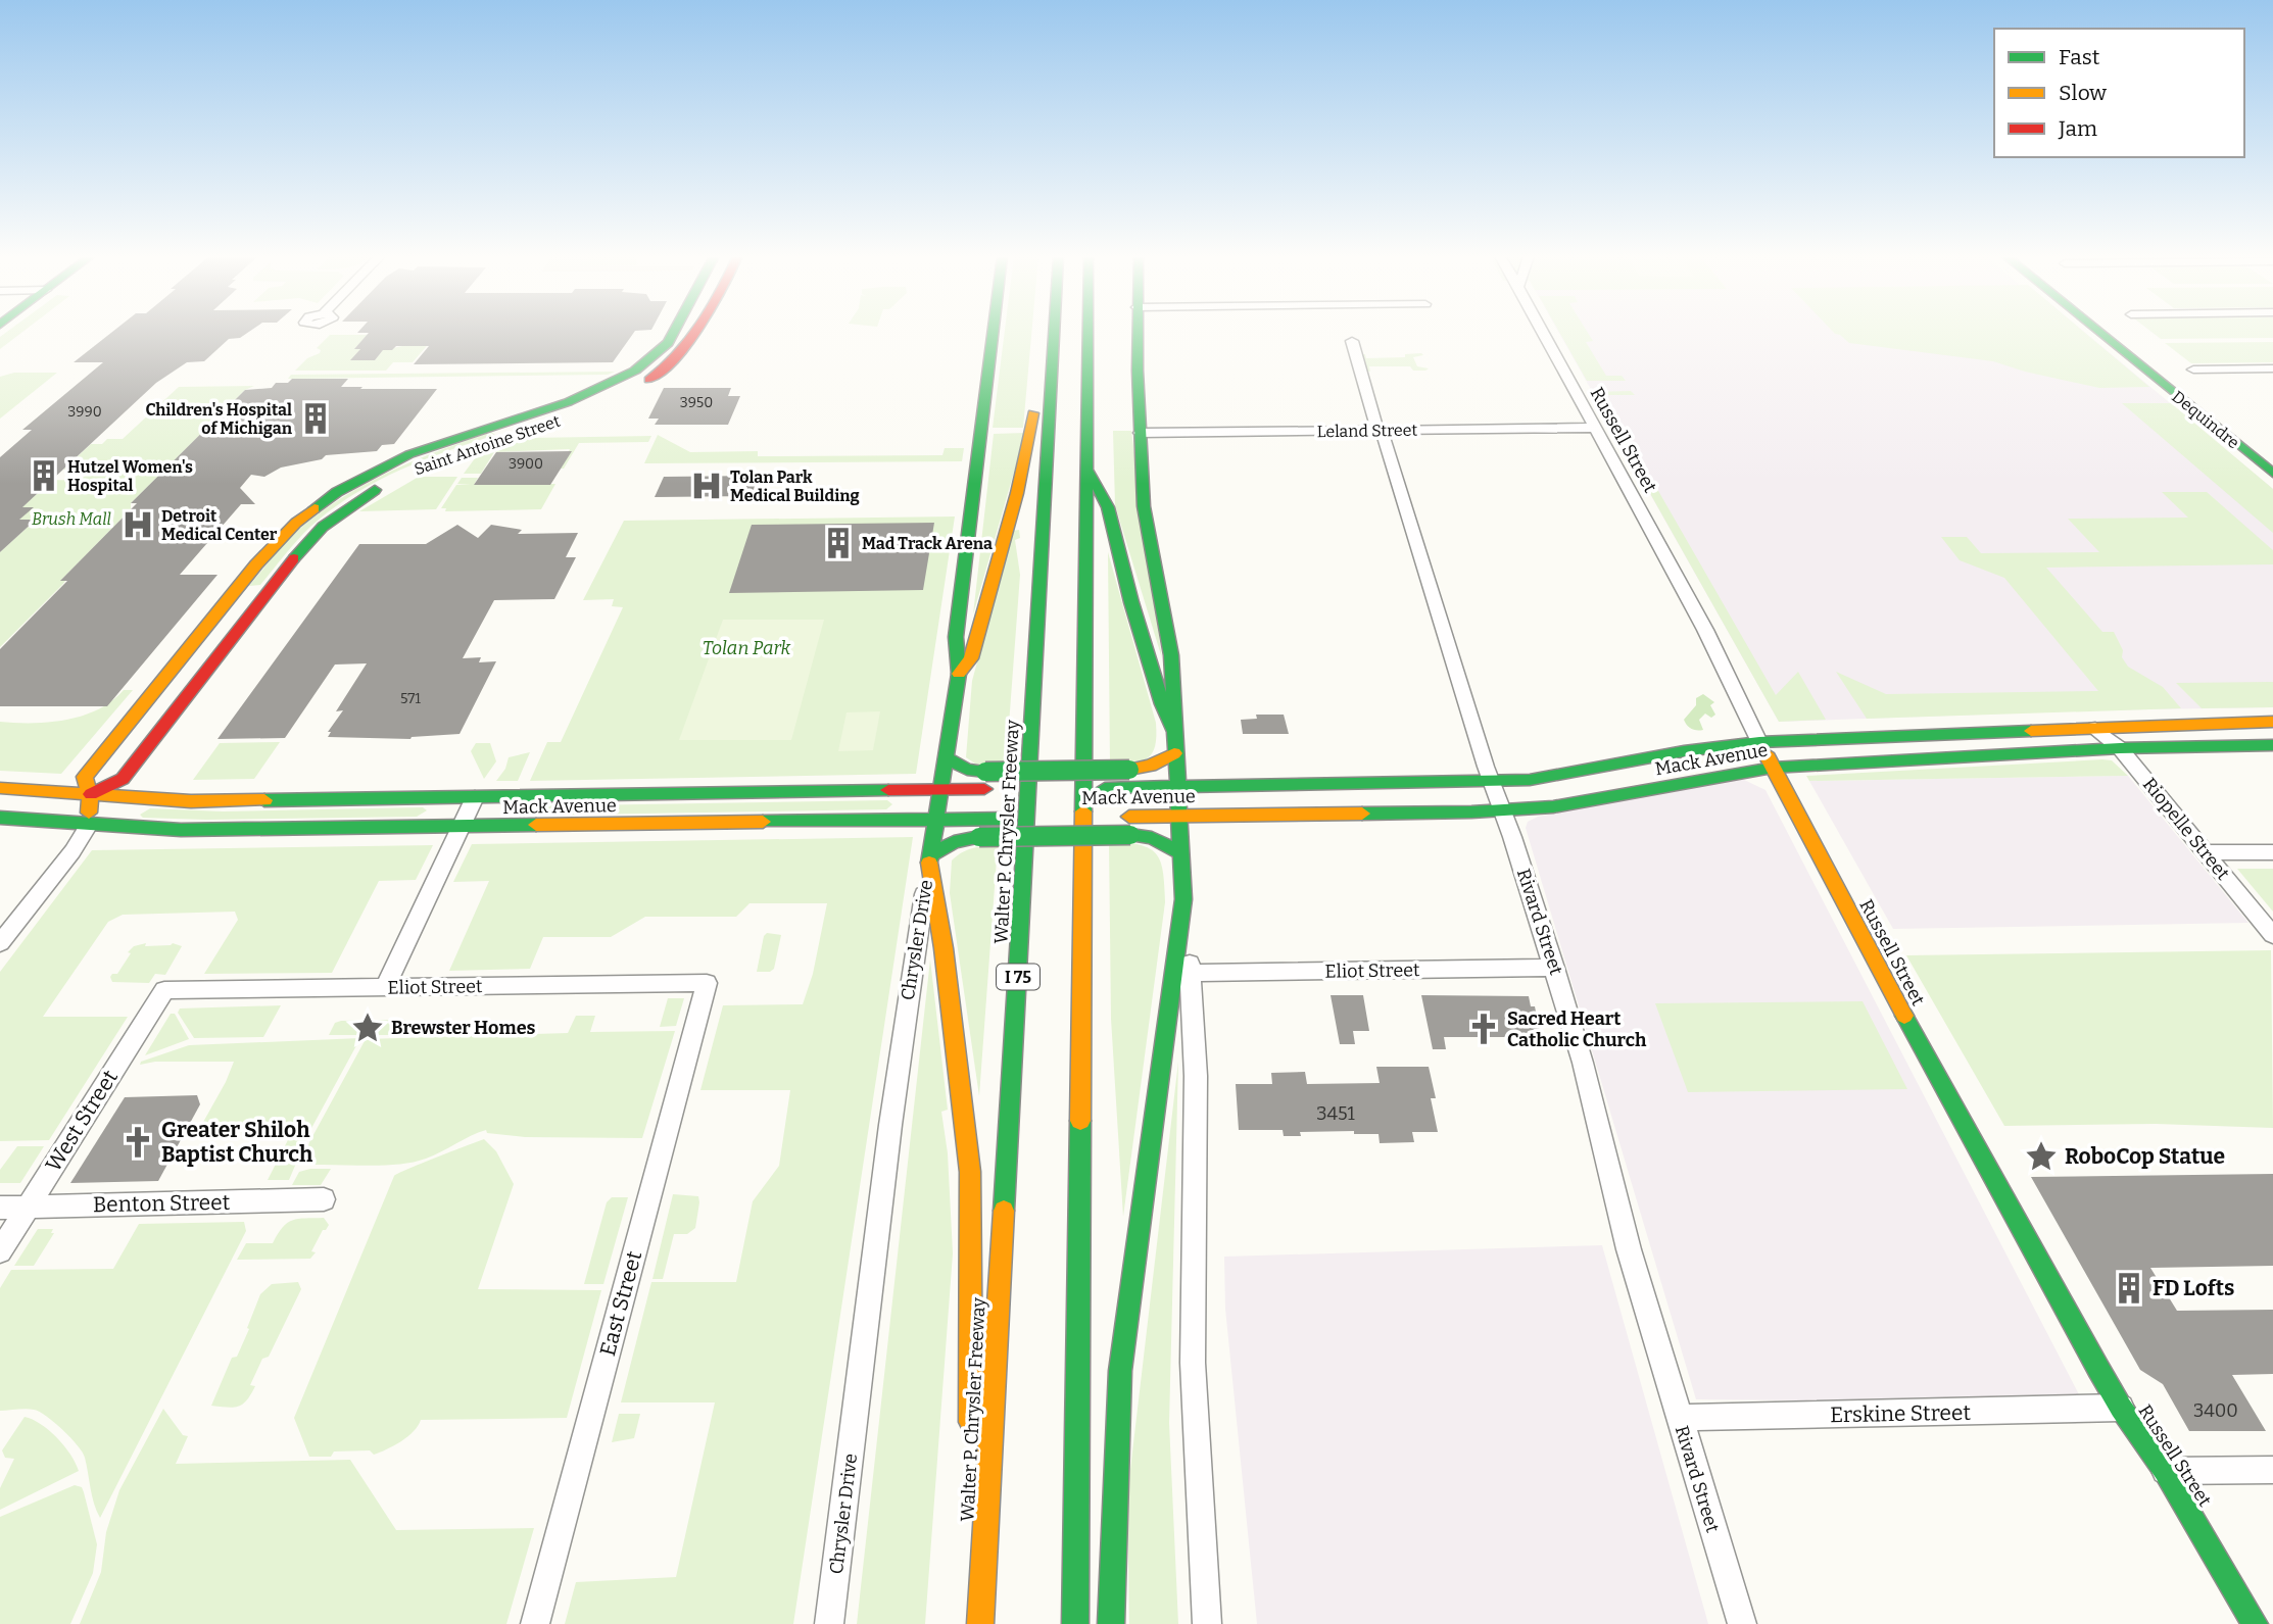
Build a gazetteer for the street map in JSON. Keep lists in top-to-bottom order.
{
  "streets": {
    "main road": [
      "Dequindre",
      "Russell Street",
      "Saint Antoine Street",
      "Mack Avenue",
      "Walter P. Chrysler Freeway",
      "Chrysler Drive",
      "I 75"
    ],
    "street": [
      "Leland Street",
      "Riopelle Street",
      "Rivard Street",
      "Eliot Street",
      "West Street",
      "Benton Street",
      "East Street",
      "Erskine Street"
    ]
  },
  "crossings": [
    ["Leland Street", "Russell Street"],
    ["Leland Street", "Rivard Street"],
    ["Russell Street", "Mack Avenue"],
    ["Russell Street", "Erskine Street"],
    ["Saint Antoine Street", "Mack Avenue"],
    ["Mack Avenue", "Riopelle Street"],
    ["Mack Avenue", "Rivard Street"],
    ["Mack Avenue", "Chrysler Drive"],
    ["Rivard Street", "Eliot Street"],
    ["Rivard Street", "Erskine Street"],
    ["Eliot Street", "West Street"],
    ["Eliot Street", "East Street"],
    ["West Street", "Benton Street"]
  ],
  "parks": ["Brush Mall", "Tolan Park"],
  "places": {
    "building": [
      "Children's Hospital of Michigan",
      "Hutzel Women's Hospital",
      "Mad Track Arena",
      "FD Lofts"
    ],
    "hospital": ["Tolan Park Medical Building", "Detroit Medical Center"],
    "place": ["Brewster Homes", "RoboCop Statue"],
    "church": ["Sacred Heart Catholic Church", "Greater Shiloh Baptist Church"]
  },
  "house_numbers": [
    "3950",
    "3990",
    "3900",
    "571",
    "3451",
    "3400"
  ],
  "legend": ["Fast", "Slow", "Jam"]
}
